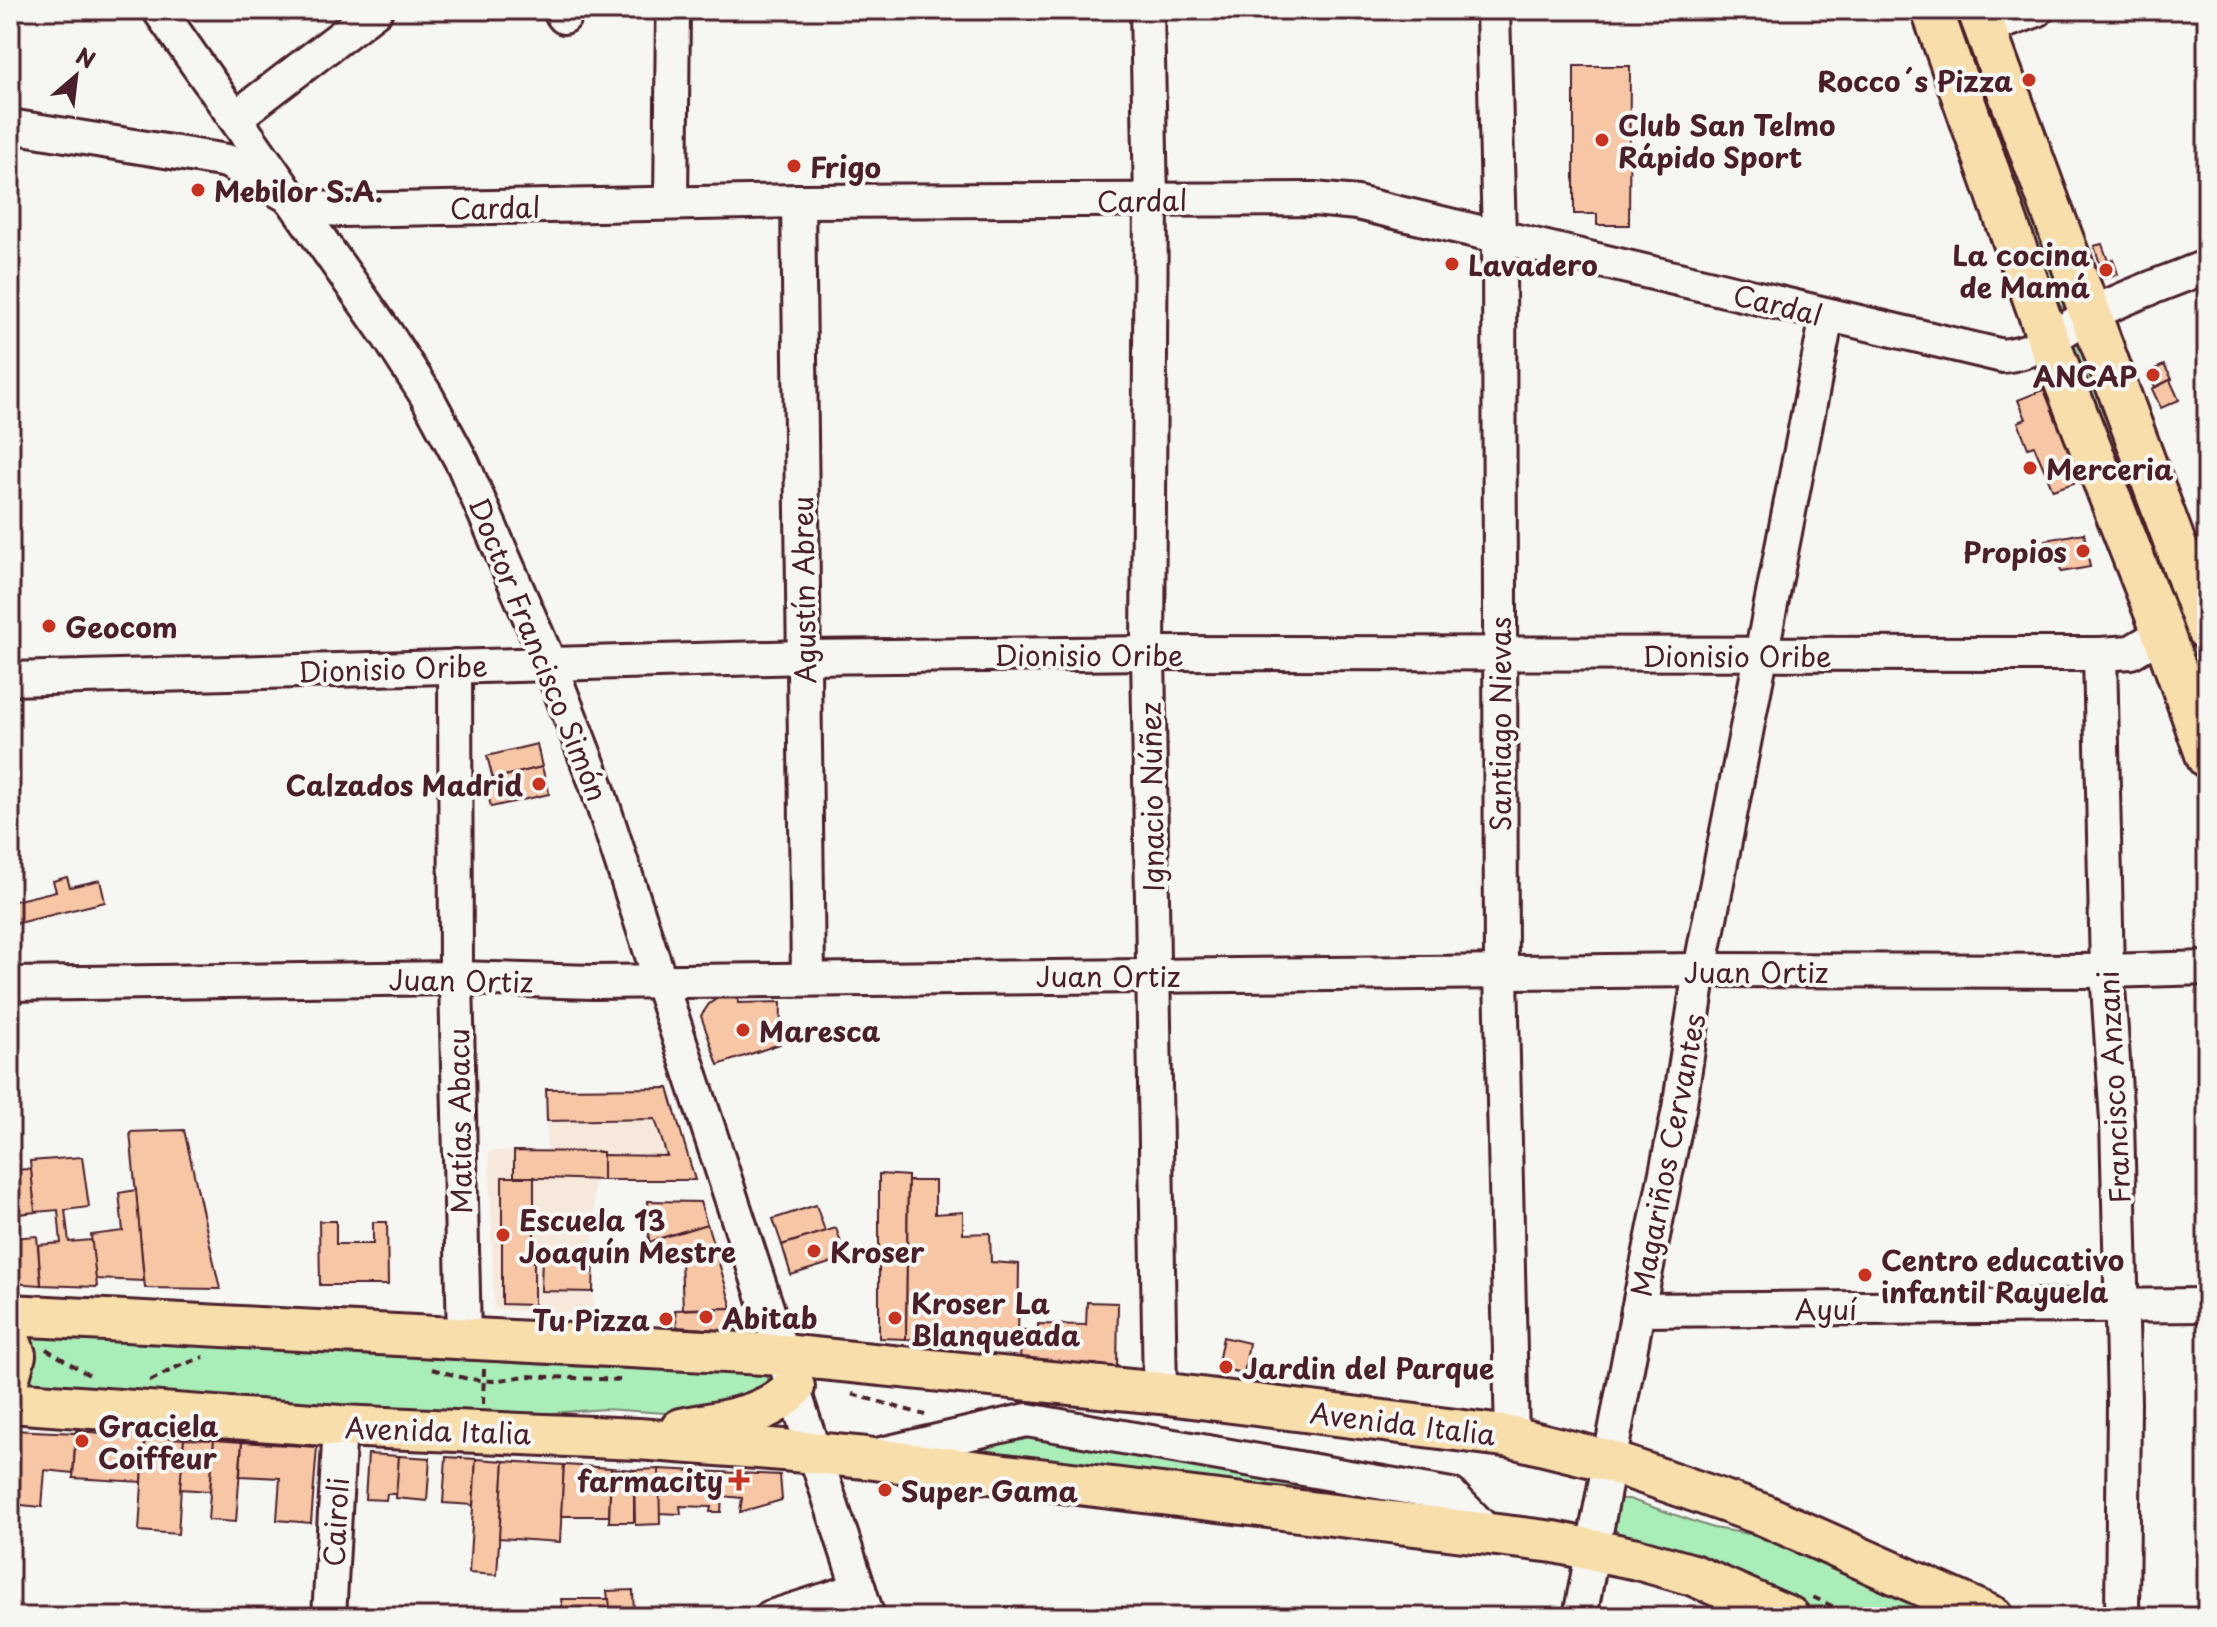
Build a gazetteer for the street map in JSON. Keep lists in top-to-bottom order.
{
  "streets": {
    "main road": ["Avenida Italia"],
    "street": [
      "Cardal",
      "Agustín Abreu",
      "Doctor Francisco Simón",
      "Dionisio Oribe",
      "Santiago Nievas",
      "Ignacio Núñez",
      "Juan Ortiz",
      "Francisco Anzani",
      "Matías Abacu",
      "Magariños Cervantes",
      "Ayuí",
      "Cairoli"
    ]
  },
  "crossings": [
    ["Cardal", "Agustín Abreu"],
    ["Cardal", "Doctor Francisco Simón"],
    ["Cardal", "Santiago Nievas"],
    ["Cardal", "Ignacio Núñez"],
    ["Cardal", "Magariños Cervantes"],
    ["Agustín Abreu", "Dionisio Oribe"],
    ["Agustín Abreu", "Juan Ortiz"],
    ["Doctor Francisco Simón", "Dionisio Oribe"],
    ["Doctor Francisco Simón", "Juan Ortiz"],
    ["Doctor Francisco Simón", "Avenida Italia"],
    ["Dionisio Oribe", "Santiago Nievas"],
    ["Dionisio Oribe", "Ignacio Núñez"],
    ["Dionisio Oribe", "Francisco Anzani"],
    ["Dionisio Oribe", "Matías Abacu"],
    ["Dionisio Oribe", "Magariños Cervantes"],
    ["Santiago Nievas", "Juan Ortiz"],
    ["Santiago Nievas", "Avenida Italia"],
    ["Ignacio Núñez", "Juan Ortiz"],
    ["Ignacio Núñez", "Avenida Italia"],
    ["Juan Ortiz", "Francisco Anzani"],
    ["Juan Ortiz", "Matías Abacu"],
    ["Juan Ortiz", "Magariños Cervantes"],
    ["Francisco Anzani", "Ayuí"],
    ["Matías Abacu", "Avenida Italia"],
    ["Magariños Cervantes", "Ayuí"],
    ["Magariños Cervantes", "Avenida Italia"],
    ["Avenida Italia", "Cairoli"]
  ],
  "places": {
    "other": [
      "Rocco´s Pizza",
      "Club San Telmo Rápido Sport",
      "Frigo",
      "Mebilor S.A.",
      "Lavadero",
      "La cocina de Mamá",
      "ANCAP",
      "Merceria",
      "Propios",
      "Geocom",
      "Calzados Madrid",
      "Maresca",
      "Escuela 13 Joaquín Mestre",
      "Kroser",
      "Centro educativo infantil Rayuela",
      "Abitab",
      "Kroser La Blanqueada",
      "Tu Pizza",
      "Jardin del Parque",
      "Graciela Coiffeur",
      "Super Gama"
    ],
    "health": ["farmacity"]
  },
  "north": "top right"
}
